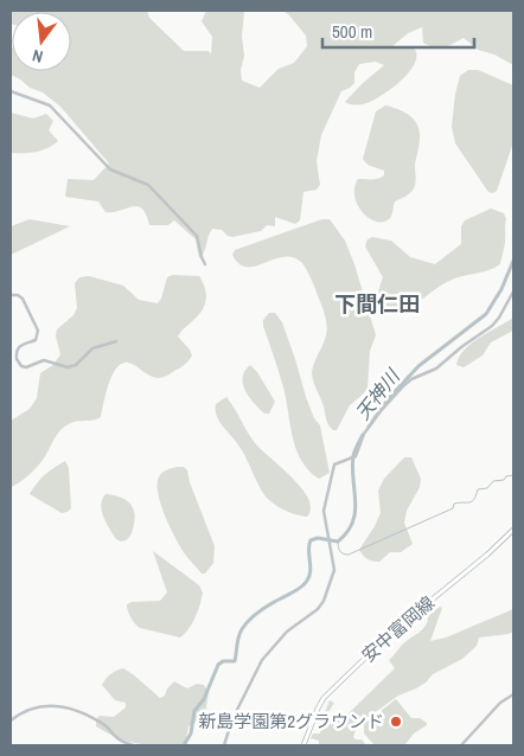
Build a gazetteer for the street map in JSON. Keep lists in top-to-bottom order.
{
  "streets": {
    "main road": ["安中富岡線"]
  },
  "districts": ["下間仁田"],
  "water": ["天神川"],
  "places": ["新島学園第2グラウンド"],
  "scale_bar": "500 m",
  "north": "bottom"
}
